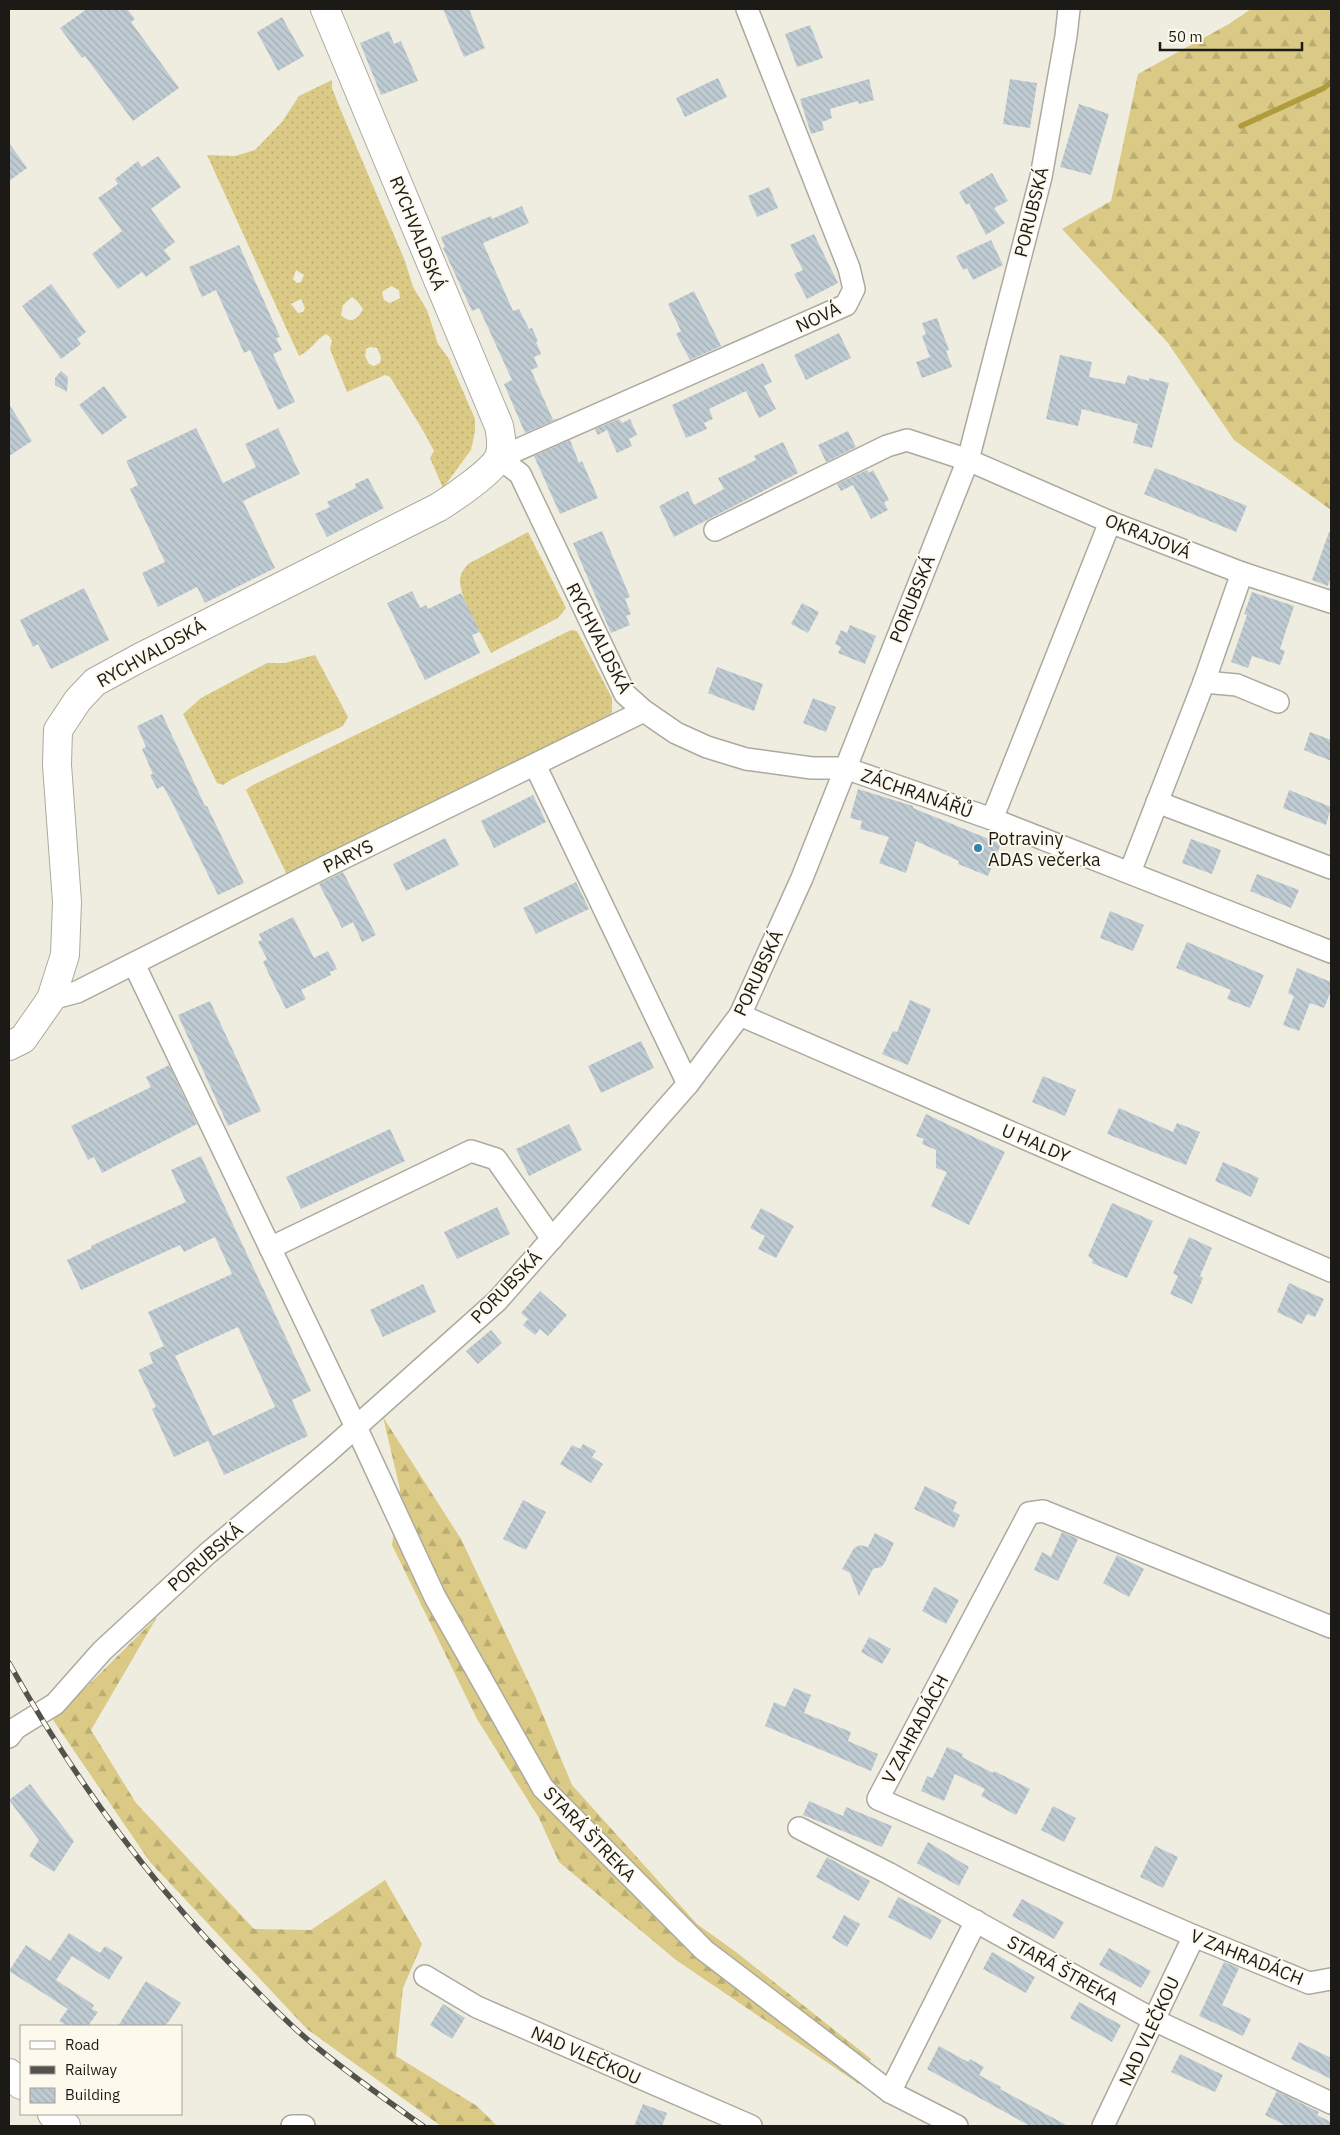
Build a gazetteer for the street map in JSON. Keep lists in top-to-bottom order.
{
  "streets": {
    "street": [
      "PORUBSKÁ",
      "RYCHVALDSKÁ",
      "NOVÁ",
      "OKRAJOVÁ",
      "ZÁCHRANÁŘŮ",
      "PARYS",
      "U HALDY",
      "V ZAHRADÁCH",
      "STARÁ ŠTREKA",
      "NAD VLEČKOU"
    ]
  },
  "crossings": [
    ["PORUBSKÁ", "RYCHVALDSKÁ"],
    ["PORUBSKÁ", "OKRAJOVÁ"],
    ["PORUBSKÁ", "ZÁCHRANÁŘŮ"],
    ["PORUBSKÁ", "U HALDY"],
    ["PORUBSKÁ", "STARÁ ŠTREKA"],
    ["RYCHVALDSKÁ", "NOVÁ"],
    ["RYCHVALDSKÁ", "ZÁCHRANÁŘŮ"],
    ["RYCHVALDSKÁ", "PARYS"],
    ["PARYS", "STARÁ ŠTREKA"],
    ["V ZAHRADÁCH", "NAD VLEČKOU"],
    ["STARÁ ŠTREKA", "NAD VLEČKOU"]
  ],
  "places": ["Potraviny ADAS večerka"],
  "legend": ["Road", "Railway", "Building"],
  "scale_bar": "50 m"
}
